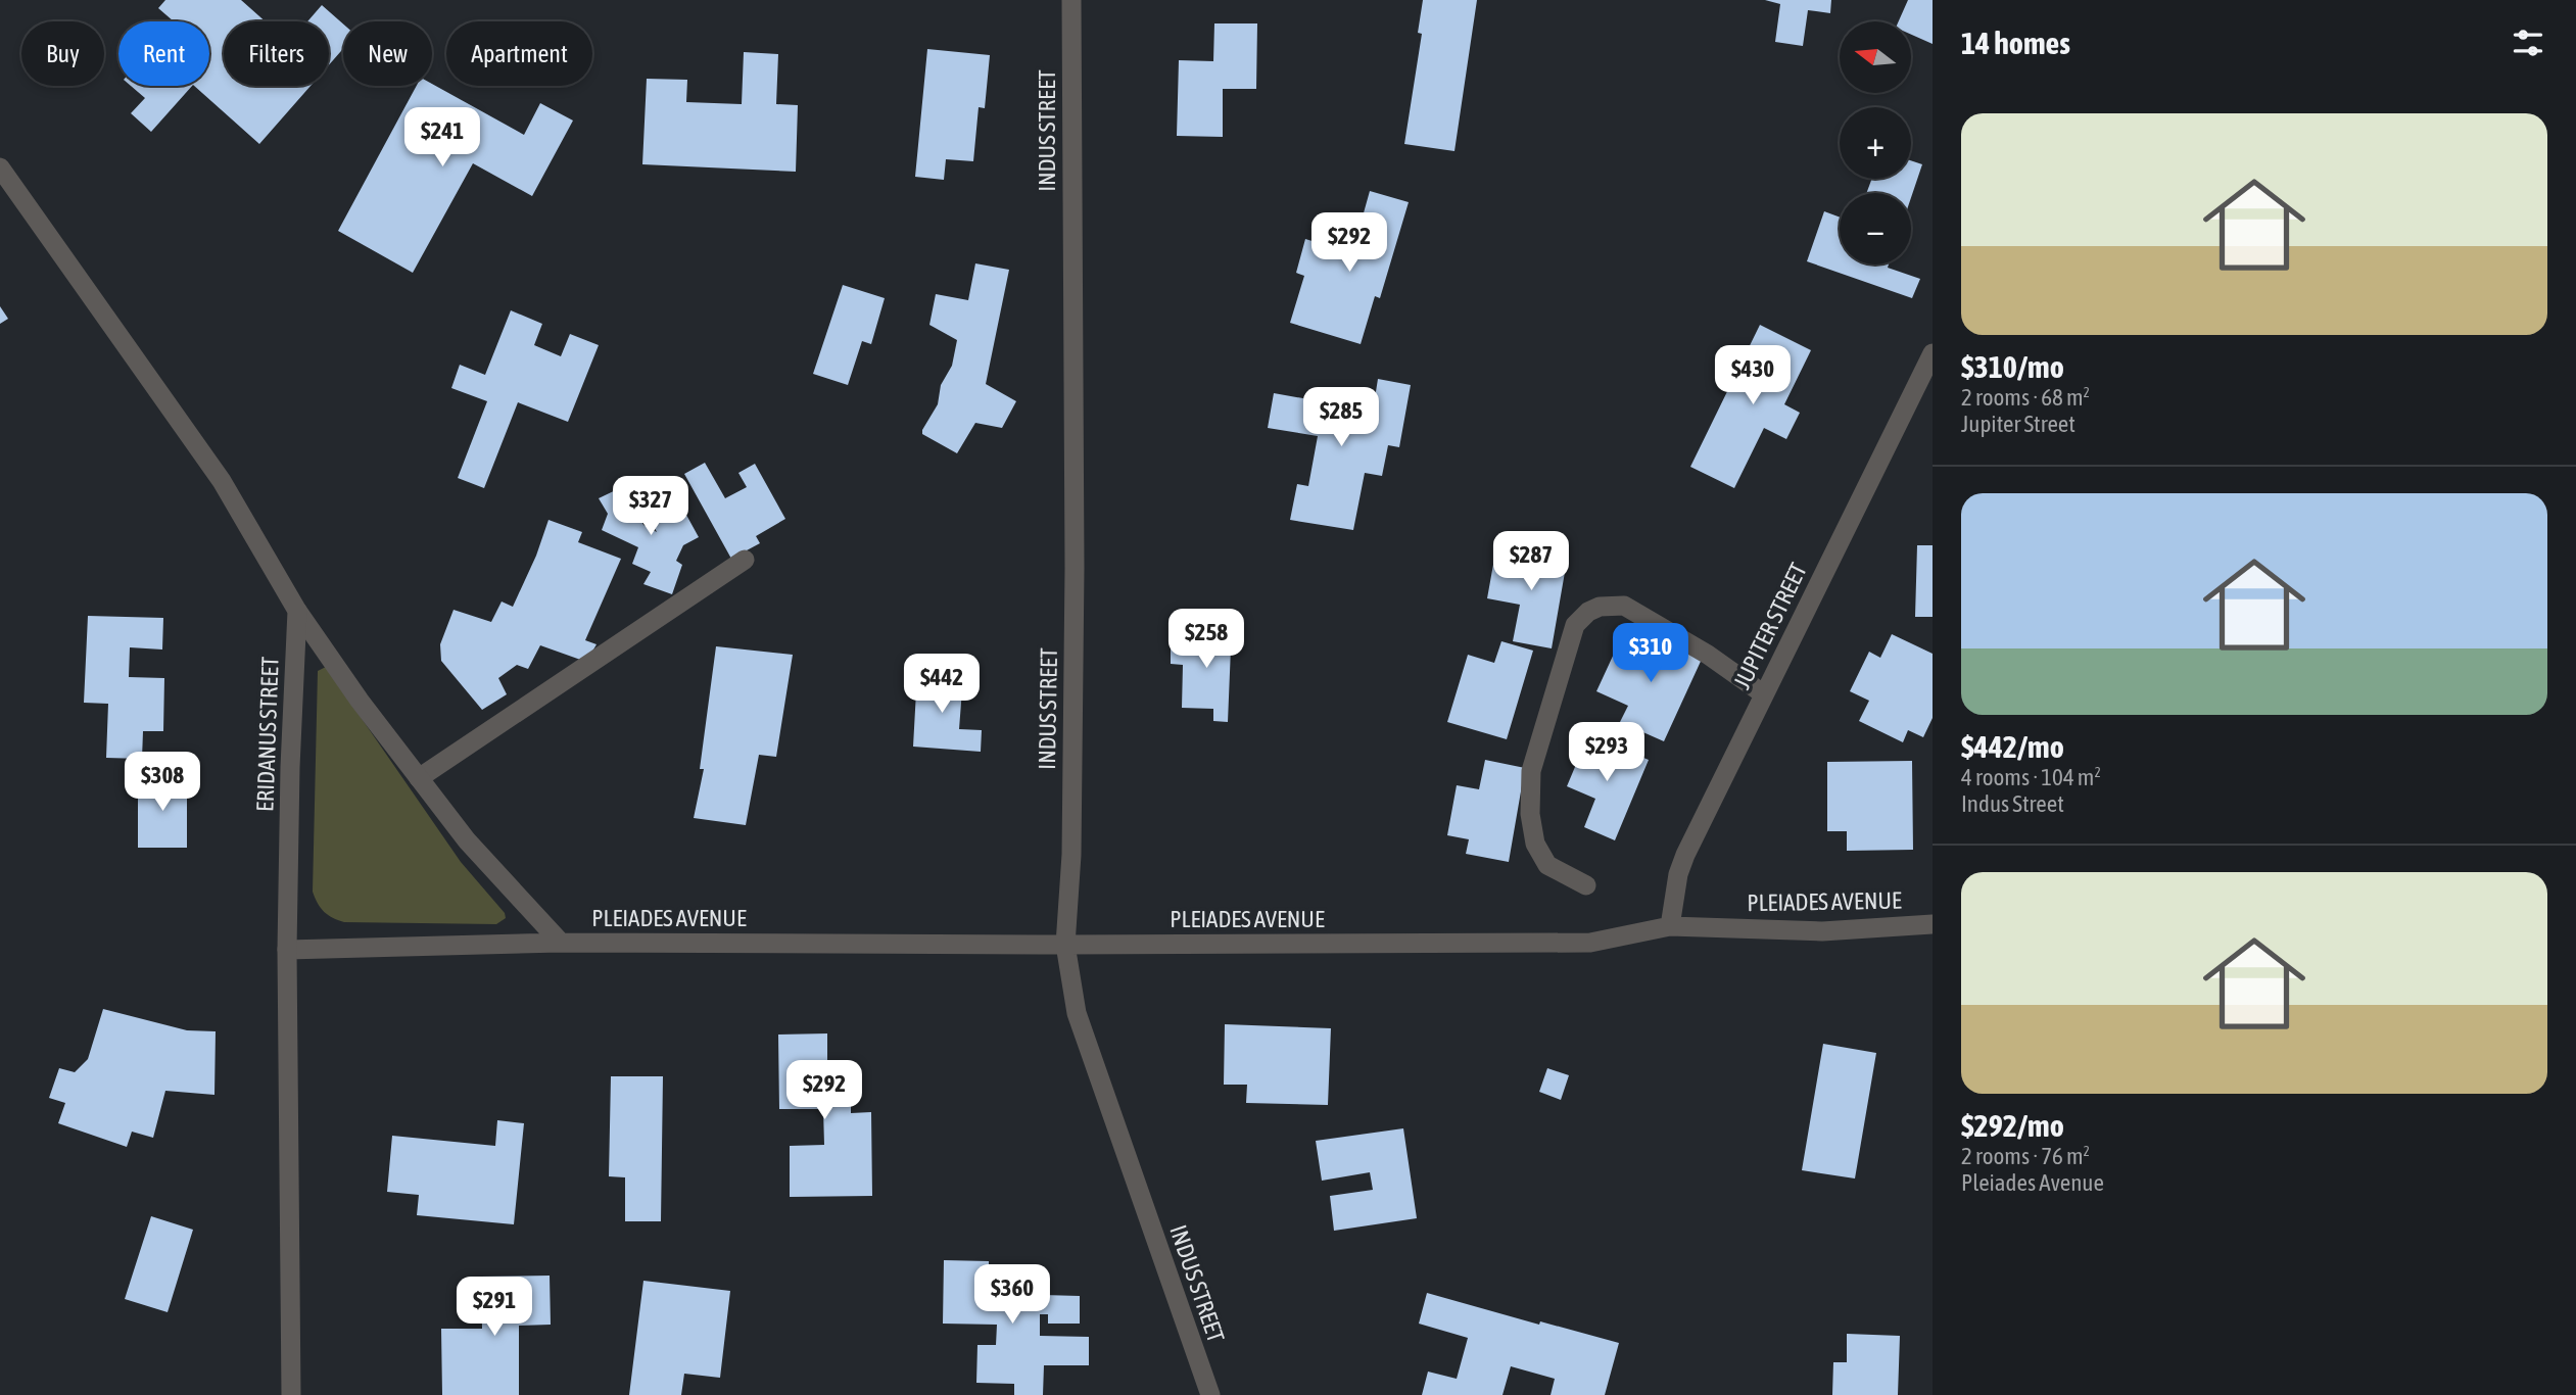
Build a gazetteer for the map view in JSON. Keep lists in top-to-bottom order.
{
  "streets": {
    "street": [
      "INDUS STREET",
      "JUPITER STREET",
      "ERIDANUS STREET",
      "PLEIADES AVENUE"
    ]
  },
  "crossings": [
    ["INDUS STREET", "PLEIADES AVENUE"],
    ["JUPITER STREET", "PLEIADES AVENUE"],
    ["ERIDANUS STREET", "PLEIADES AVENUE"]
  ],
  "north": "left",
  "page": {
    "heading": "14 homes",
    "map_buttons": ["+", "−"],
    "chip": [
      "Buy",
      "Rent",
      "Filters",
      "New",
      "Apartment"
    ],
    "list": [
      {
        "name": "$310/mo",
        "note": "2 rooms · 68 m² · Jupiter Street"
      },
      {
        "name": "$442/mo",
        "note": "4 rooms · 104 m² · Indus Street"
      },
      {
        "name": "$292/mo",
        "note": "2 rooms · 76 m² · Pleiades Avenue"
      }
    ],
    "price": [
      "$241",
      "$292",
      "$430",
      "$285",
      "$327",
      "$287",
      "$258",
      "$310",
      "$442",
      "$293",
      "$308",
      "$292",
      "$360",
      "$291"
    ]
  }
}
